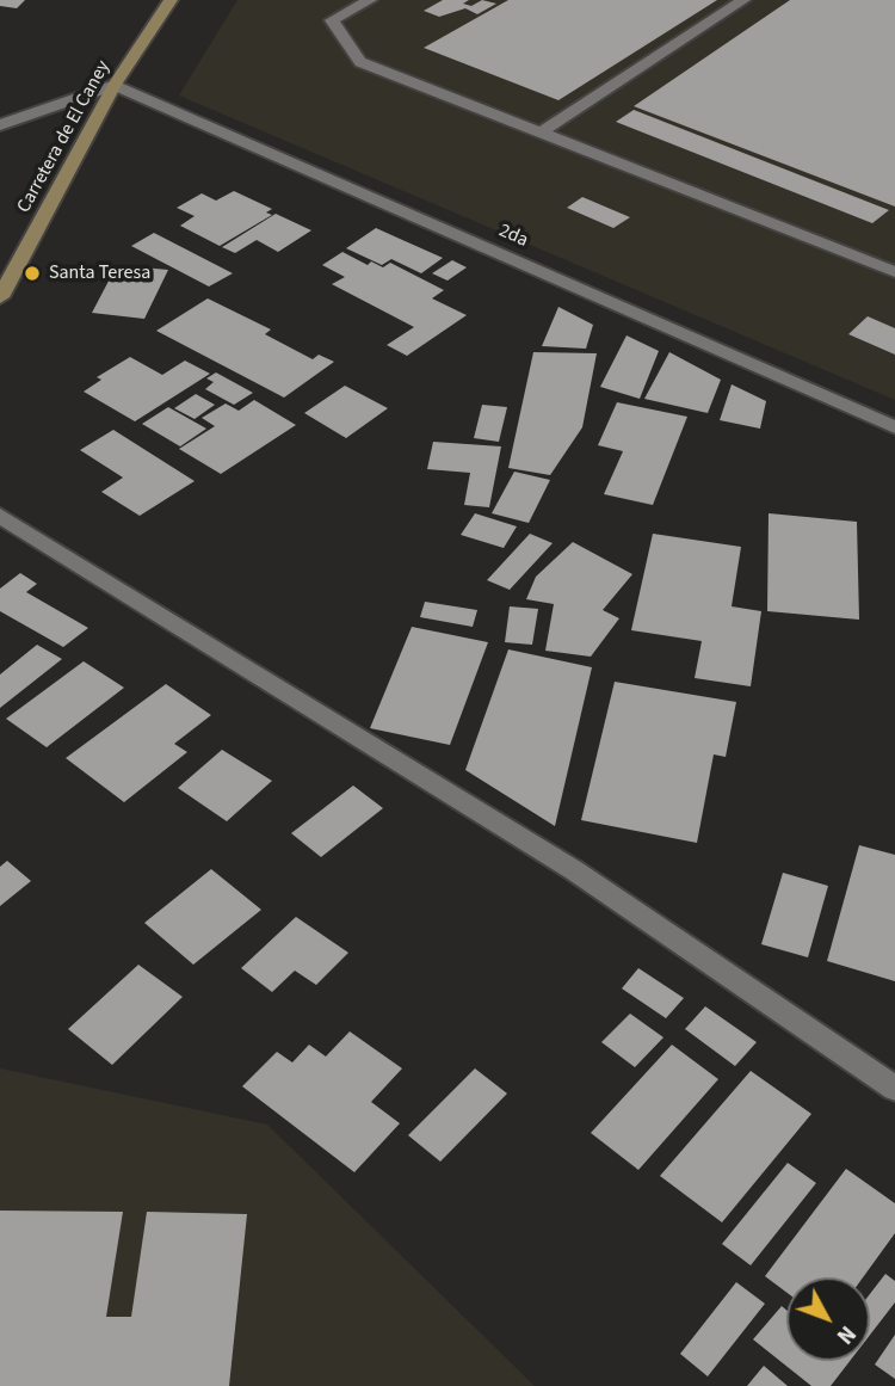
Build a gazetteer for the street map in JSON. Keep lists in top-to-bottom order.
{
  "streets": {
    "main road": ["Carretera de El Caney"],
    "street": ["2da"]
  },
  "crossings": [
    ["Carretera de El Caney", "2da"]
  ],
  "places": ["Santa Teresa"],
  "north": "bottom right"
}
